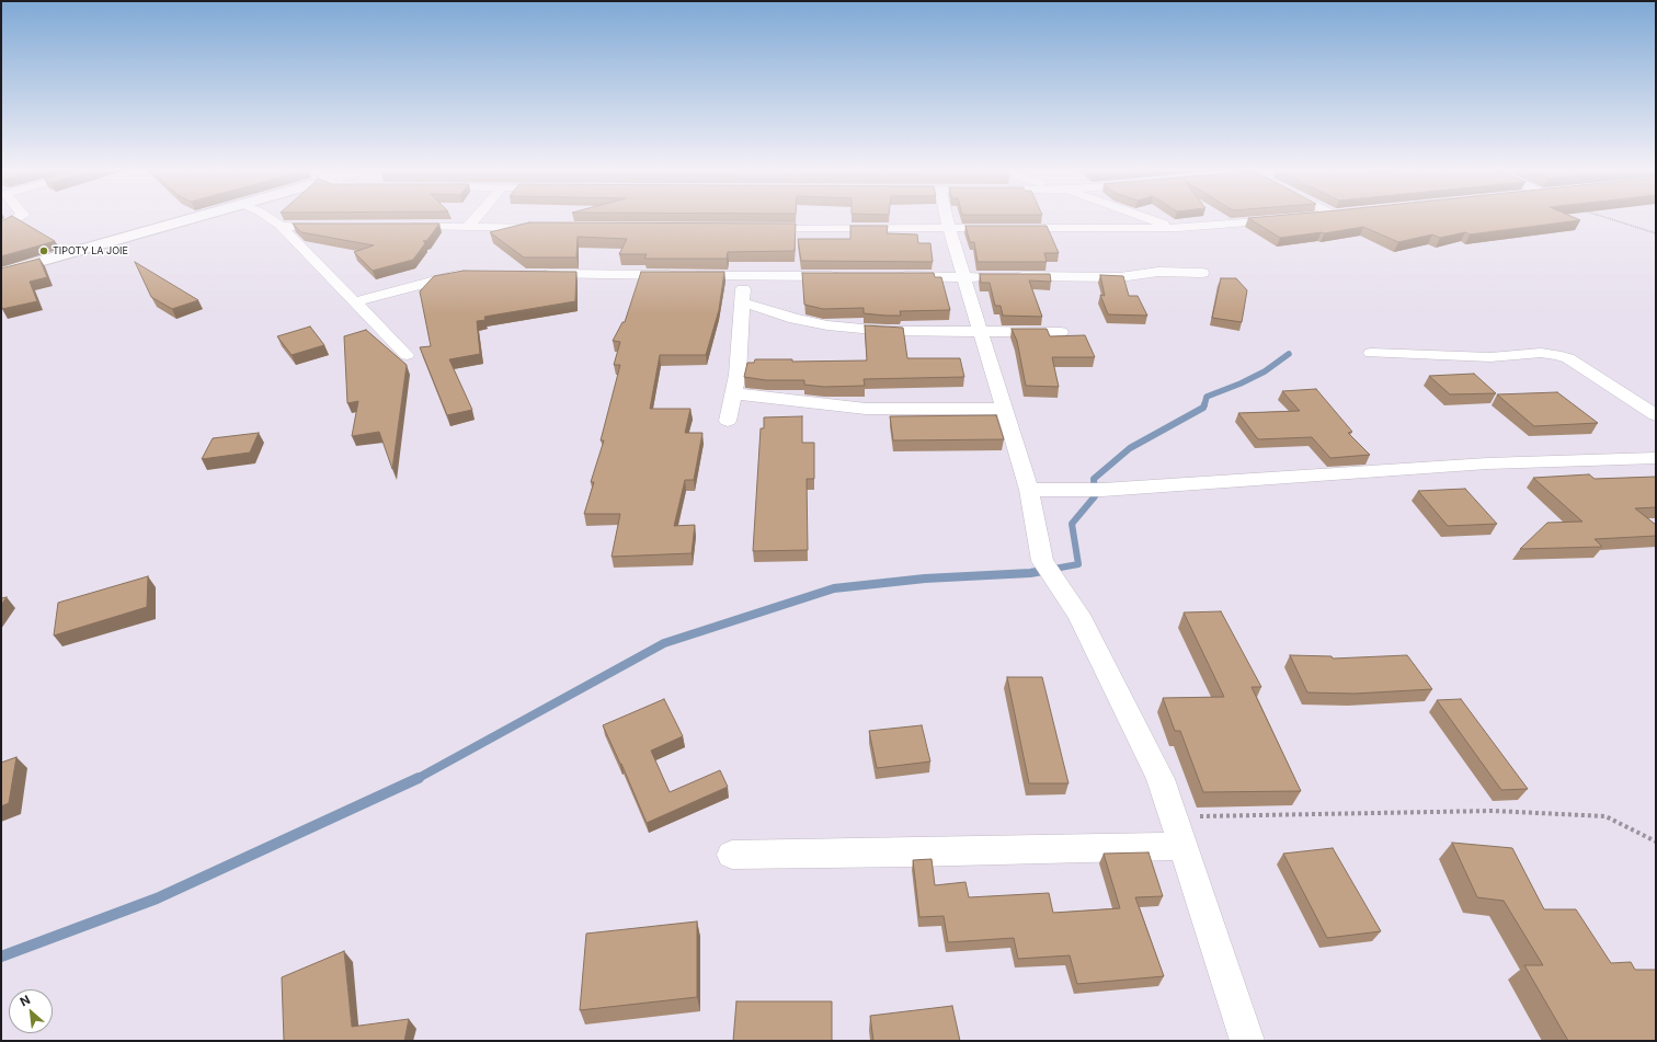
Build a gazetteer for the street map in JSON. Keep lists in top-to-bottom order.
{
  "places": ["TIPOTY LA JOIE"],
  "north": "top left"
}
